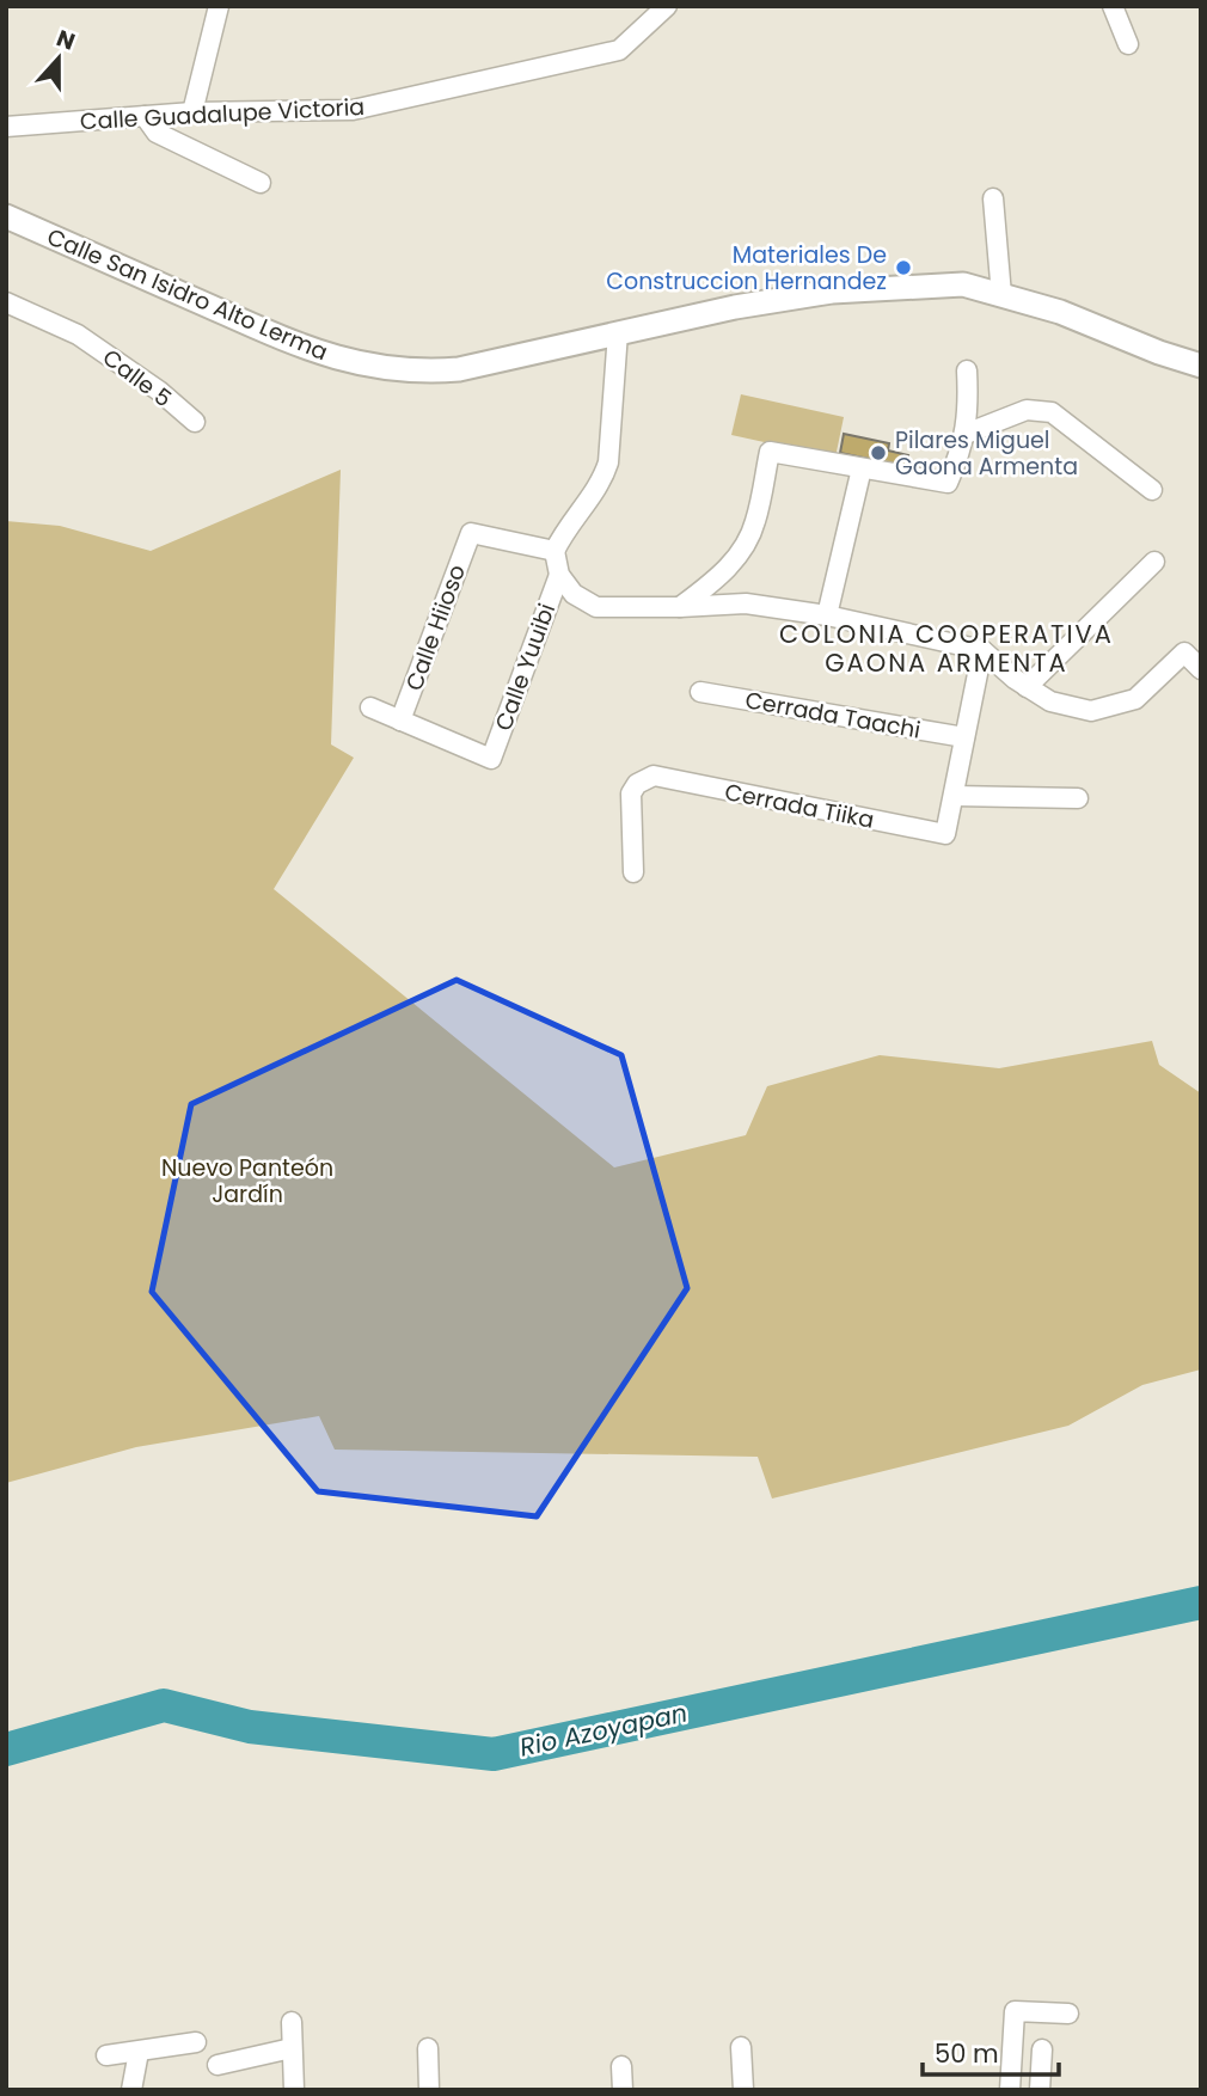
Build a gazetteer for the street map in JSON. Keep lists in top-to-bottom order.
{
  "streets": {
    "street": [
      "Calle Guadalupe Victoria",
      "Calle San Isidro Alto Lerma",
      "Calle 5",
      "Calle Hiioso",
      "Calle Yuuibi",
      "Cerrada Taachi",
      "Cerrada Tiika"
    ]
  },
  "crossings": [
    ["Calle Hiioso", "Calle Yuuibi"]
  ],
  "districts": ["COLONIA COOPERATIVA GAONA ARMENTA"],
  "water": ["Rio Azoyapan"],
  "parks": ["Nuevo Panteón Jardín"],
  "places": ["Materiales De Construccion Hernandez", "Pilares Miguel Gaona Armenta"],
  "scale_bar": "50 m",
  "north": "top"
}
